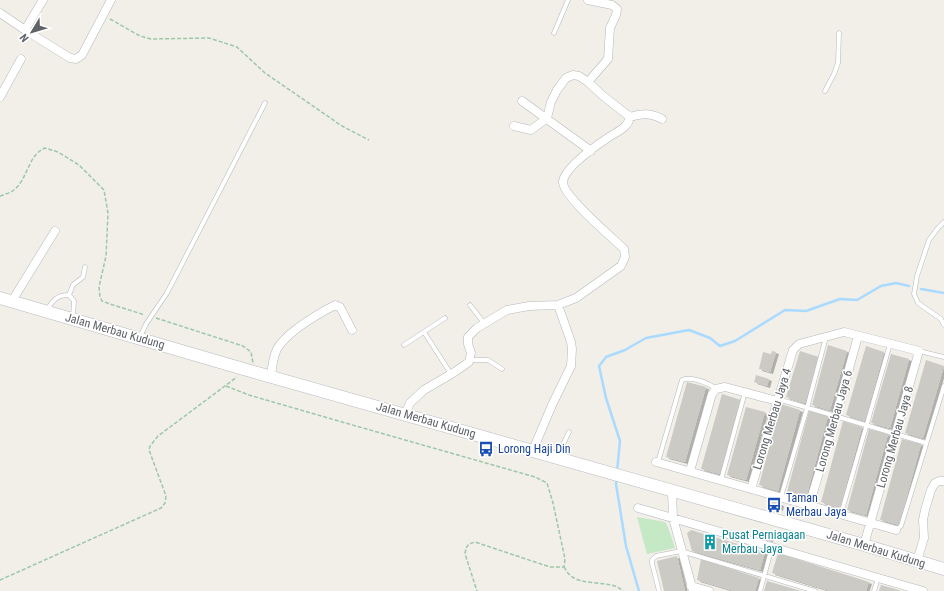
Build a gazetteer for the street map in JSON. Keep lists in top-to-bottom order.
{
  "streets": {
    "main road": ["Jalan Merbau Kudung"],
    "street": ["Lorong Merbau Jaya 4", "Lorong Merbau Jaya 6", "Lorong Merbau Jaya 8"]
  },
  "crossings": [
    ["Jalan Merbau Kudung", "Lorong Merbau Jaya 8"]
  ],
  "places": {
    "bus stop": ["Lorong Haji Din", "Taman Merbau Jaya"],
    "building": ["Pusat Perniagaan Merbau Jaya"]
  },
  "north": "bottom left"
}
